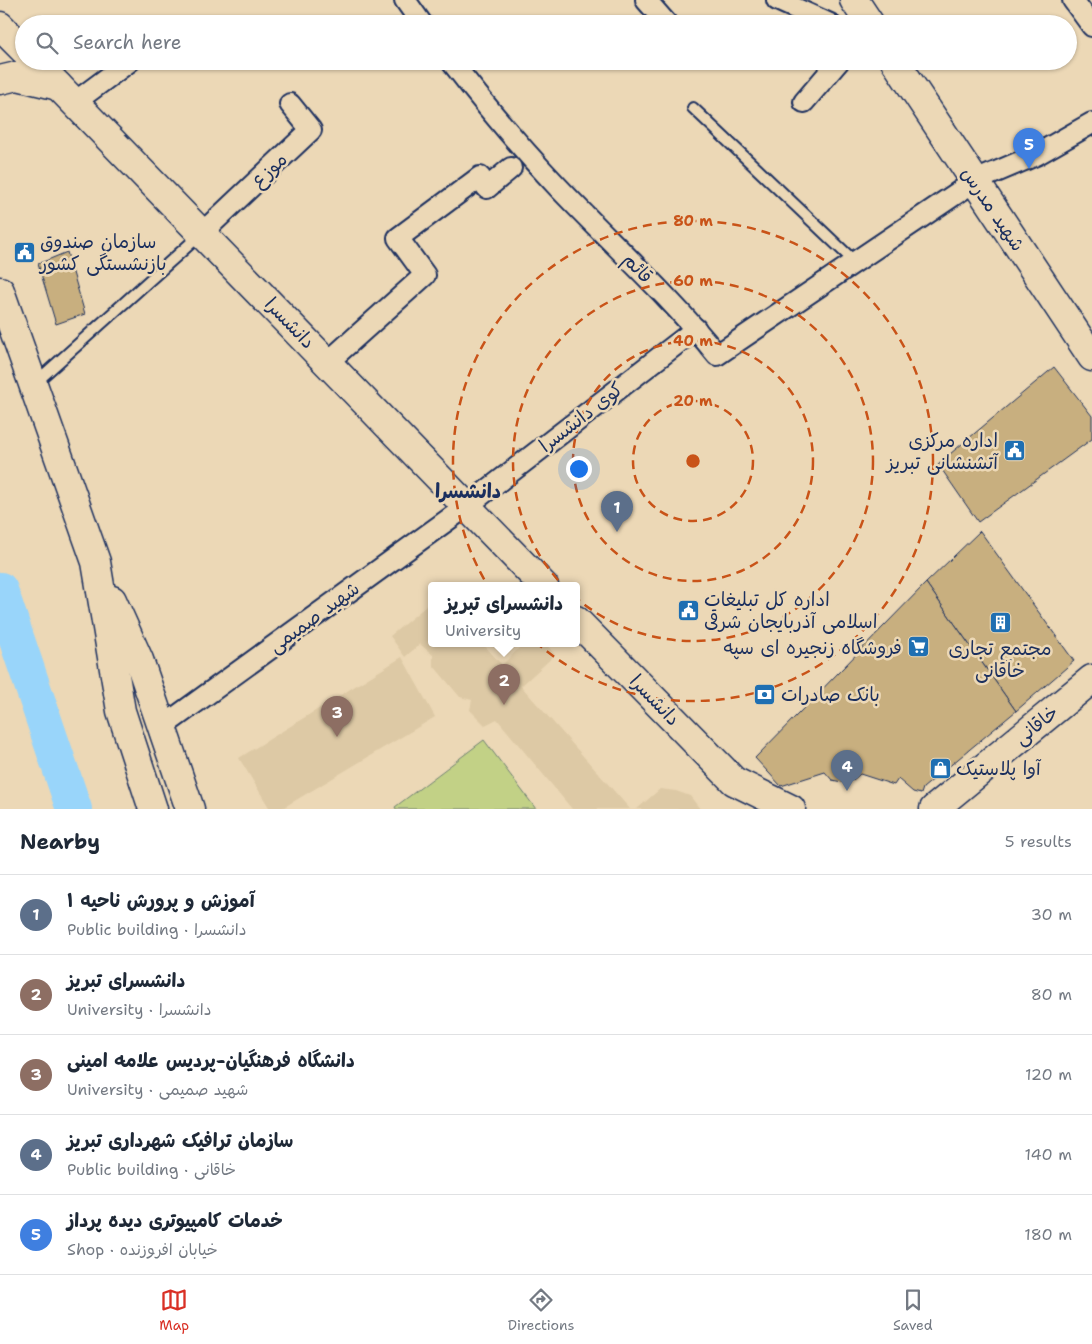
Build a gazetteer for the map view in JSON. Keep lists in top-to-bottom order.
{
  "streets": {
    "main road": ["شهید مدرس", "دانشسرا", "خاقانی"],
    "street": [
      "موزع",
      "قائم",
      "کوی دانشسرا",
      "شهید صمیمی"
    ]
  },
  "crossings": [
    ["موزع", "دانشسرا"],
    ["شهید مدرس", "قائم"],
    ["قائم", "کوی دانشسرا"],
    ["دانشسرا", "کوی دانشسرا"],
    ["دانشسرا", "شهید صمیمی"],
    ["کوی دانشسرا", "شهید صمیمی"]
  ],
  "districts": ["دانشسرا"],
  "places": {
    "public building": ["سازمان صندوق بازنشستگی کشور", "اداره مرکزی آتشنشانی تبریز", "اداره کل تبلیغات اسلامی آذربایجان شرقی"],
    "building": ["مجتمع تجاری خاقانی"],
    "supermarket": ["فروشگاه زنجیره ای سپه"],
    "bank": ["بانک صادرات"],
    "shop": ["آوا پلاستیک"]
  },
  "page": {
    "search": "Search here",
    "pins": [
      "5",
      "1",
      "2",
      "3",
      "4"
    ],
    "popup": ["دانشسرای تبریز", "University"],
    "heading": ["Nearby", "5 results"],
    "list": [
      {
        "mark": "1",
        "name": "آموزش و پرورش ناحیه ۱",
        "note": "Public building · دانشسرا",
        "value": "30 m"
      },
      {
        "mark": "2",
        "name": "دانشسرای تبریز",
        "note": "University · دانشسرا",
        "value": "80 m"
      },
      {
        "mark": "3",
        "name": "دانشگاه فرهنگیان-پردیس علامه امینی",
        "note": "University · شهید صمیمی",
        "value": "120 m"
      },
      {
        "mark": "4",
        "name": "سازمان ترافیک شهرداری تبریز",
        "note": "Public building · خاقانی",
        "value": "140 m"
      },
      {
        "mark": "5",
        "name": "خدمات کامپیوتری دیده پرداز",
        "note": "Shop · خیابان افروزنده",
        "value": "180 m"
      }
    ],
    "nav": ["Map", "Directions", "Saved"]
  },
  "rings": [
    "80 m",
    "60 m",
    "40 m",
    "20 m"
  ]
}
